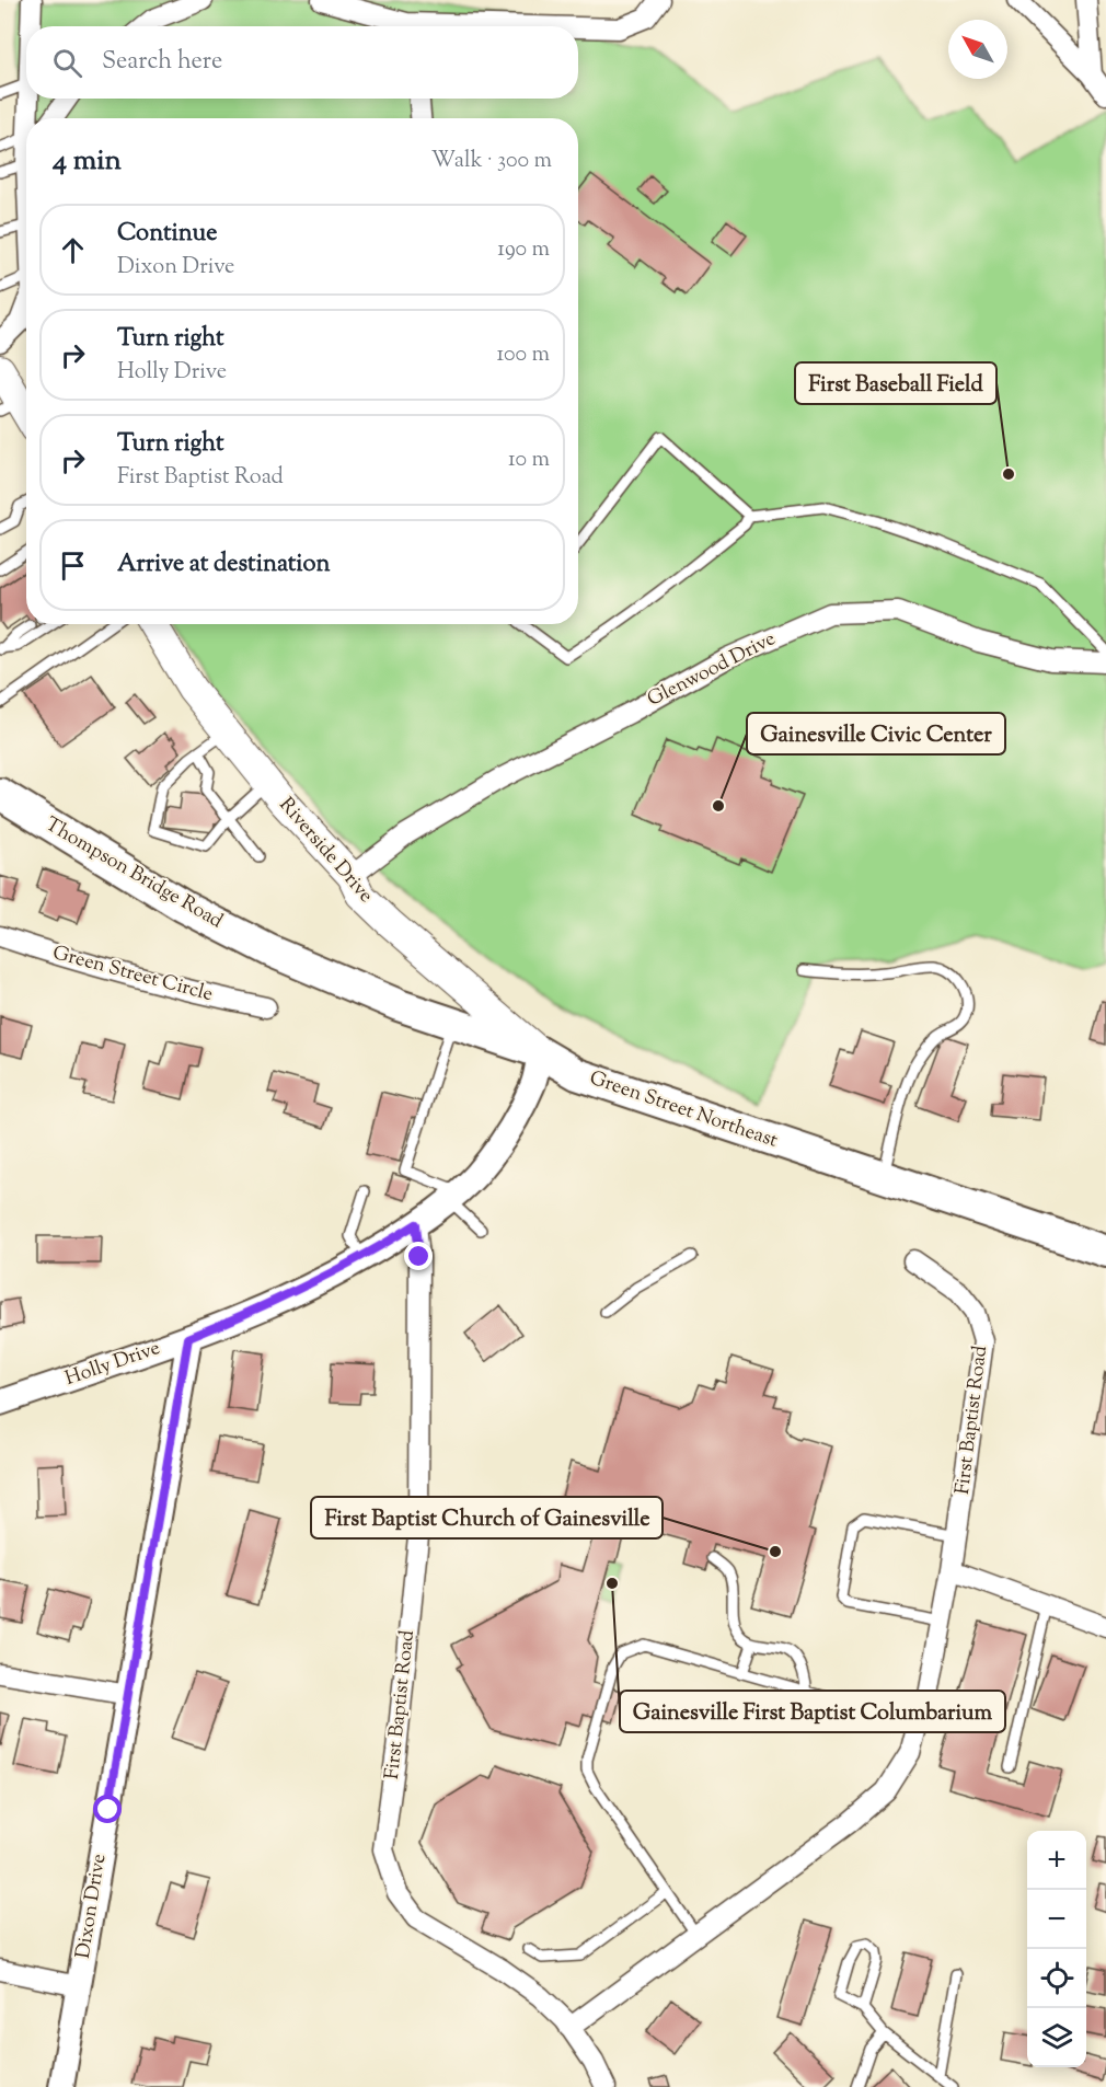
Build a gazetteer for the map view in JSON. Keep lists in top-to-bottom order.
{
  "streets": {
    "highway": ["Thompson Bridge Road", "Green Street Northeast"],
    "main road": ["Riverside Drive"],
    "street": [
      "Glenwood Drive",
      "Green Street Circle",
      "Holly Drive",
      "First Baptist Road",
      "Dixon Drive"
    ]
  },
  "crossings": [
    ["Glenwood Drive", "Riverside Drive"],
    ["Riverside Drive", "Green Street Northeast"],
    ["Riverside Drive", "Holly Drive"],
    ["Thompson Bridge Road", "Green Street Northeast"],
    ["Green Street Northeast", "Holly Drive"],
    ["Holly Drive", "First Baptist Road"],
    ["Holly Drive", "Dixon Drive"]
  ],
  "places": [
    "First Baseball Field",
    "Gainesville Civic Center",
    "First Baptist Church of Gainesville",
    "Gainesville First Baptist Columbarium"
  ],
  "north": "top left",
  "page": {
    "search": "Search here",
    "heading": ["4 min", "Walk · 300 m"],
    "list": [
      ["Continue", "Dixon Drive", "190 m"],
      ["Turn right", "Holly Drive", "100 m"],
      ["Turn right", "First Baptist Road", "10 m"],
      "Arrive at destination"
    ],
    "map_buttons": ["+", "−"]
  }
}
